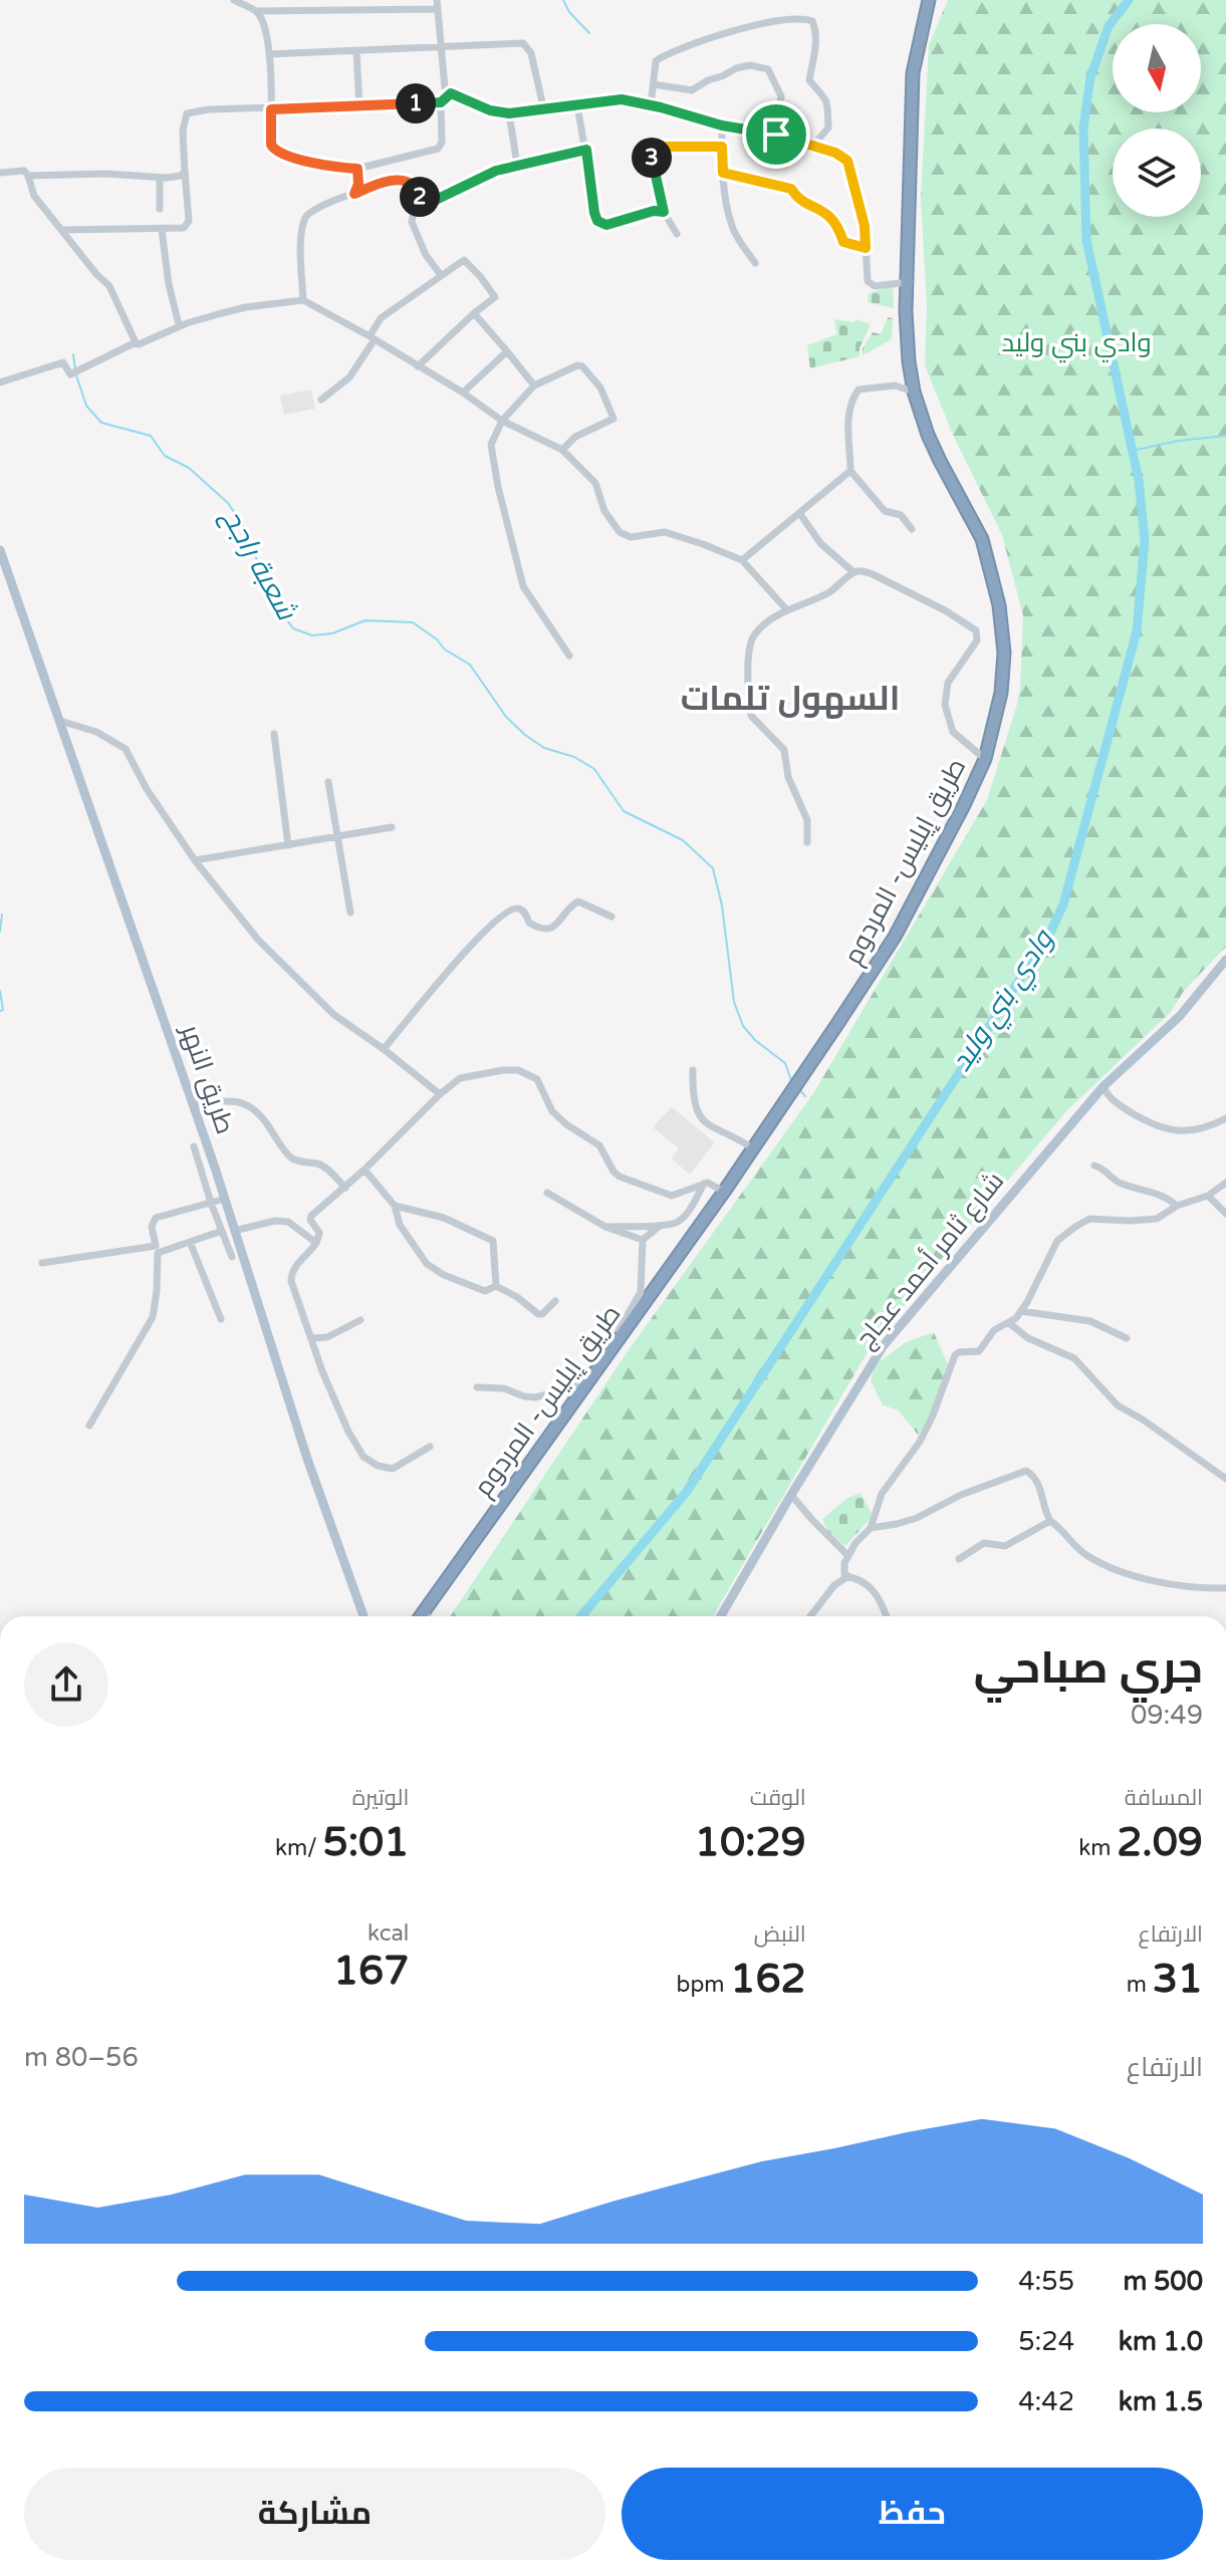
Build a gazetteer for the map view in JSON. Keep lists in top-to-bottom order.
{
  "streets": {
    "highway": ["طريق إيليس- المردوم"],
    "main road": ["طريق النهر", "شارع ثامر أحمد عجاج"]
  },
  "districts": ["السهول تلمات"],
  "water": ["شعبة راجح", "وادي بني وليد"],
  "parks": ["وادي بني وليد"],
  "north": "bottom",
  "page": {
    "pins": ["1", "3", "2"],
    "heading": ["جري صباحي", "09:49"],
    "stats": [
      ["المسافة", "2.09 km"],
      ["الوقت", "10:29"],
      ["الوتيرة", "5:01 /km"],
      ["الارتفاع", "31 m"],
      ["النبض", "162 bpm"],
      ["kcal", "167"]
    ],
    "chart": ["الارتفاع", "56–80 m"],
    "list": [
      {
        "name": "500 m",
        "note": "4:55"
      },
      {
        "name": "1.0 km",
        "note": "5:24"
      },
      {
        "name": "1.5 km",
        "note": "4:42"
      }
    ],
    "buttons": ["حفظ", "مشاركة"]
  }
}
